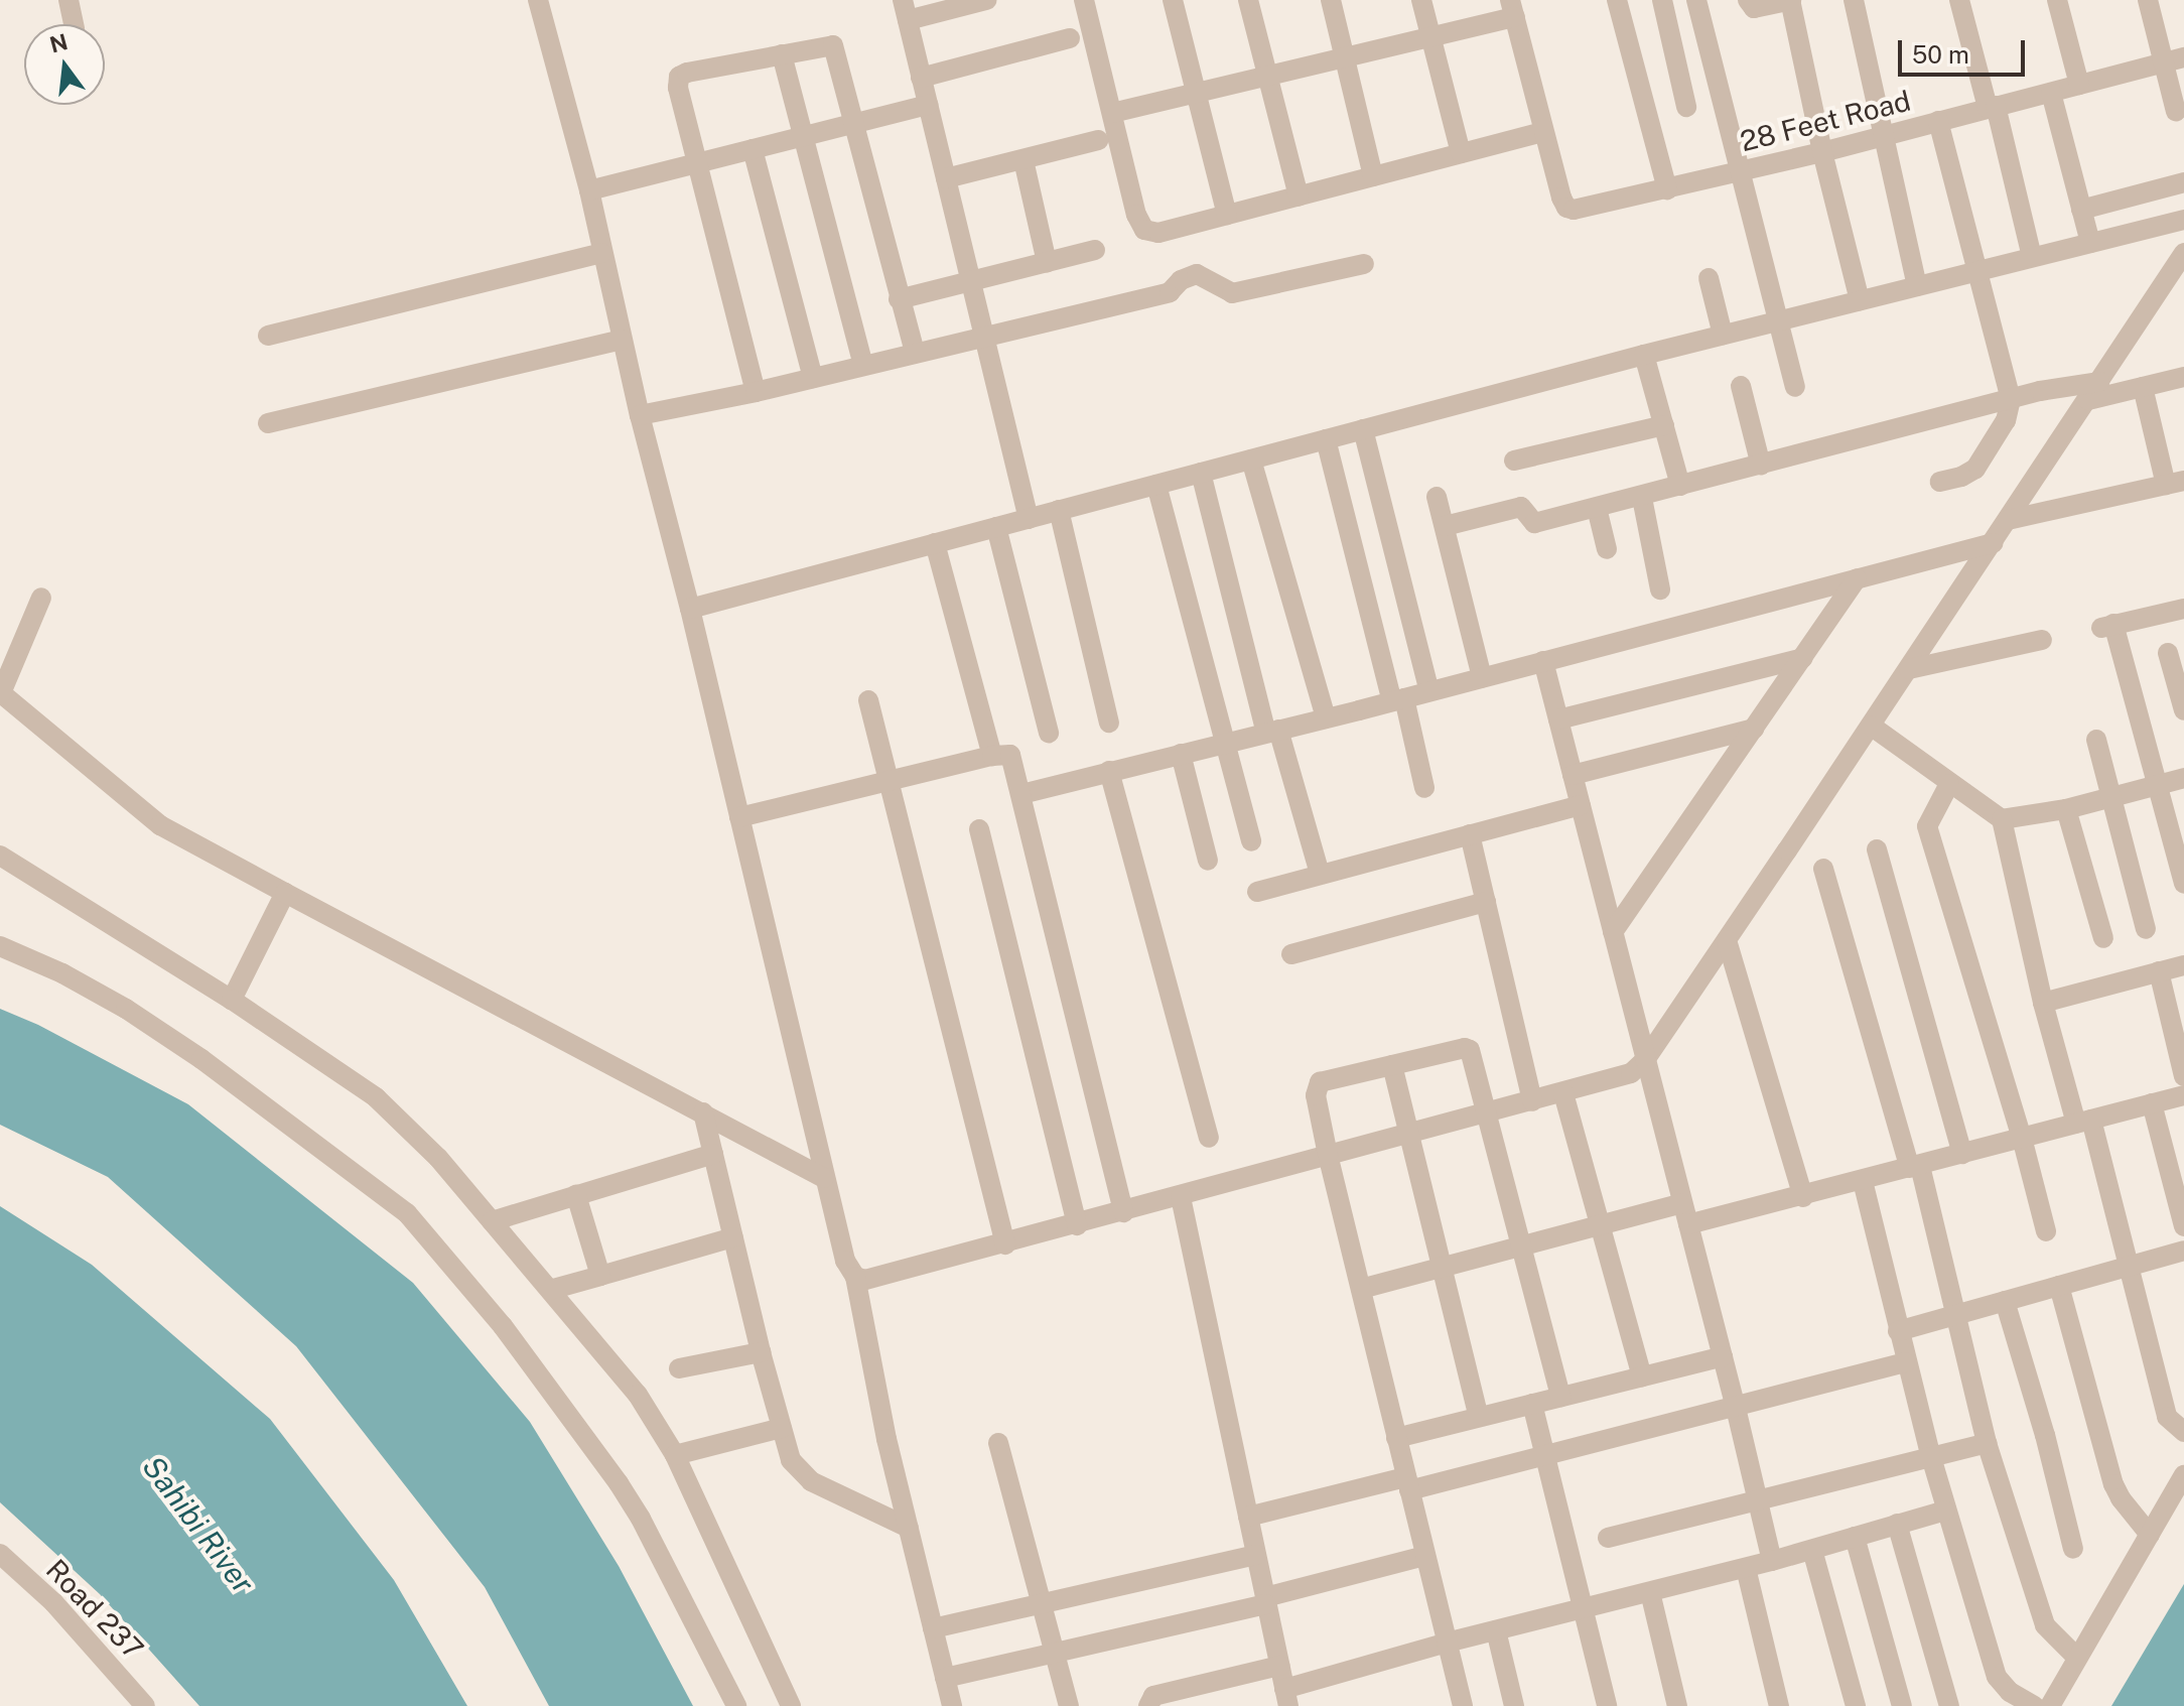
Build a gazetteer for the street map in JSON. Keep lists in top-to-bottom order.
{
  "streets": {
    "street": ["28 Feet Road", "Road 237"]
  },
  "water": ["Sahibi River"],
  "scale_bar": "50 m",
  "north": "top"
}
